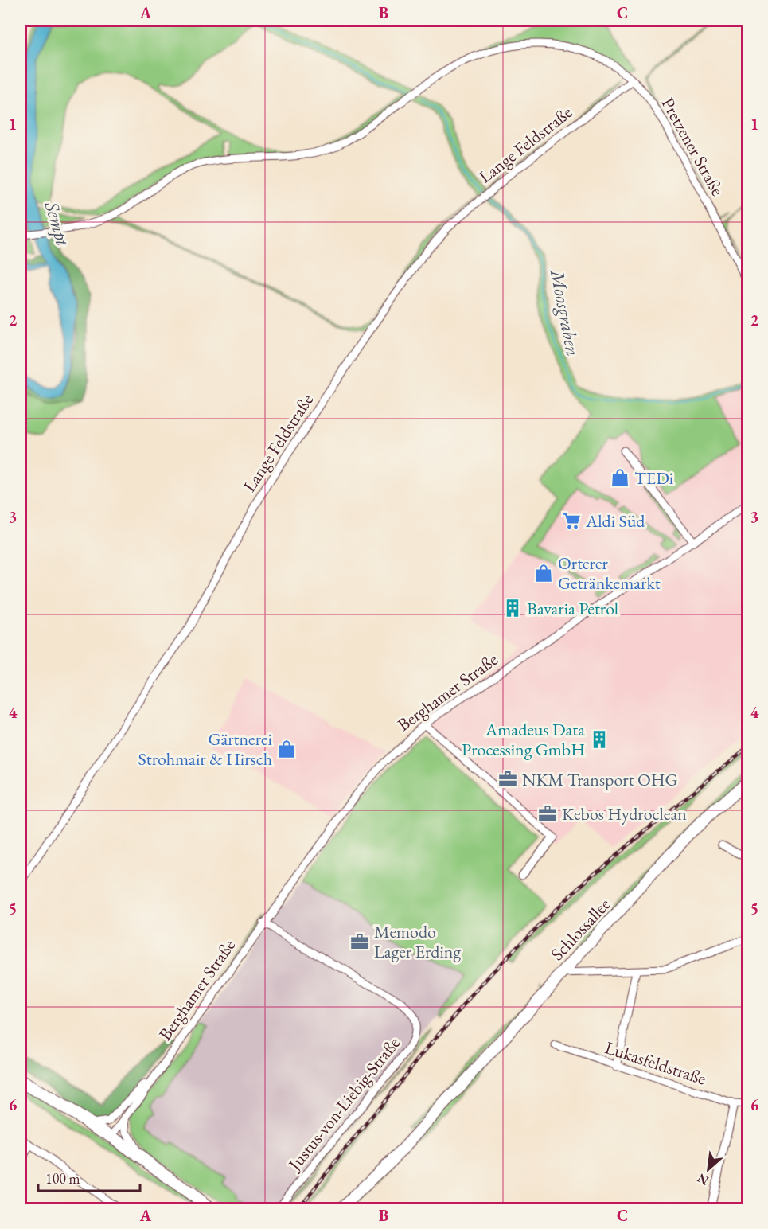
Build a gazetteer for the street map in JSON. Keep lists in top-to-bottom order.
{
  "streets": {
    "main road": ["Schlossallee"],
    "street": [
      "Lange Feldstraße",
      "Pretzener Straße",
      "Berghamer Straße",
      "Lukasfeldstraße",
      "Justus-von-Liebig-Straße"
    ]
  },
  "crossings": [
    ["Lange Feldstraße", "Pretzener Straße"],
    ["Berghamer Straße", "Justus-von-Liebig-Straße"]
  ],
  "water": ["Sempt", "Moosgraben"],
  "places": {
    "shop": ["TEDi", "Orterer Getränkemarkt", "Gärtnerei Strohmair & Hirsch"],
    "supermarket": ["Aldi Süd"],
    "building": ["Bavaria Petrol", "Amadeus Data Processing GmbH"],
    "office": ["NKM Transport OHG", "Kebos Hydroclean", "Memodo Lager Erding"]
  },
  "scale_bar": "100 m",
  "north": "bottom left",
  "grid": {
    "columns": ["A", "B", "C"],
    "rows": [
      "1",
      "2",
      "3",
      "4",
      "5",
      "6"
    ]
  }
}
